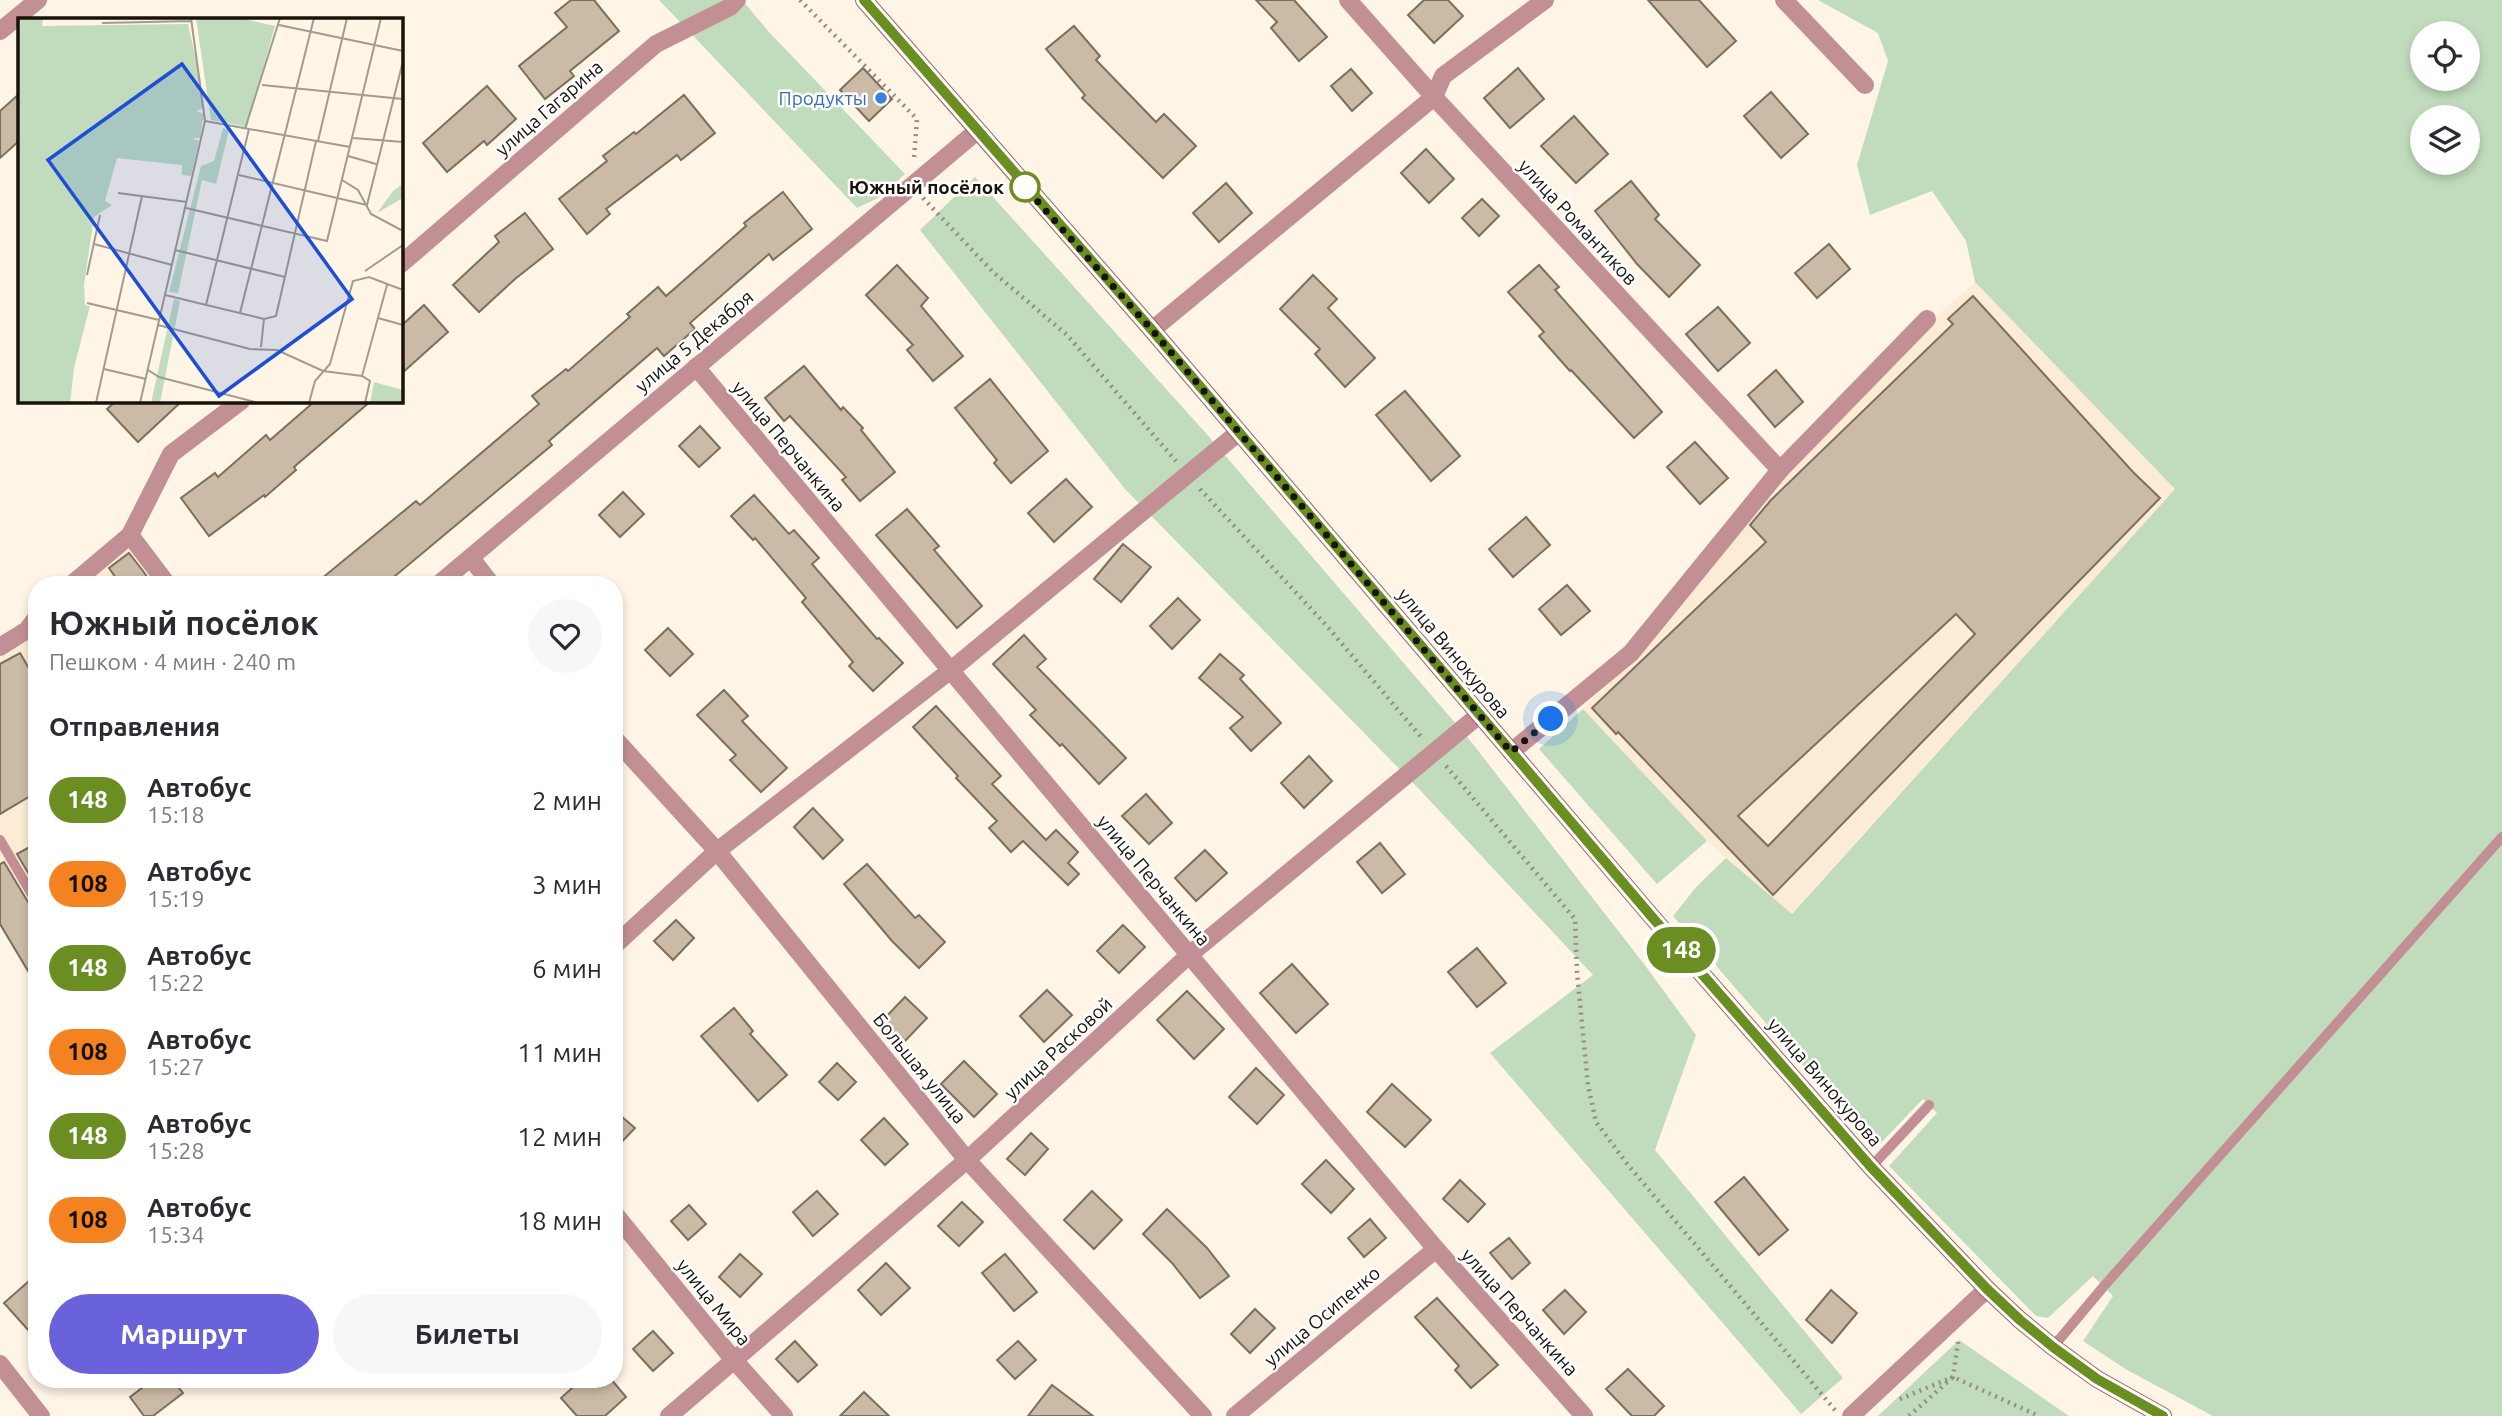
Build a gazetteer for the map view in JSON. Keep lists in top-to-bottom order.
{
  "streets": {
    "main road": ["улица Винокурова"],
    "street": [
      "улица Гагарина",
      "улица Романтиков",
      "улица 5 Декабря",
      "улица Перчанкина",
      "улица Расковой",
      "Большая улица",
      "улица Мира",
      "улица Осипенко"
    ]
  },
  "crossings": [
    ["улица 5 Декабря", "улица Перчанкина"],
    ["улица 5 Декабря", "улица Винокурова"],
    ["улица Перчанкина", "улица Расковой"],
    ["улица Перчанкина", "улица Осипенко"],
    ["улица Винокурова", "улица Расковой"],
    ["улица Расковой", "Большая улица"],
    ["улица Расковой", "улица Мира"]
  ],
  "places": ["Продукты", "Южный посёлок"],
  "lines": ["bus line 148"],
  "page": {
    "on_map": "148",
    "heading": [
      ["Южный посёлок", "Пешком · 4 мин · 240 m"],
      "Отправления"
    ],
    "list": [
      {
        "mark": "148",
        "name": "Автобус",
        "note": "15:18",
        "value": "2 мин"
      },
      {
        "mark": "108",
        "name": "Автобус",
        "note": "15:19",
        "value": "3 мин"
      },
      {
        "mark": "148",
        "name": "Автобус",
        "note": "15:22",
        "value": "6 мин"
      },
      {
        "mark": "108",
        "name": "Автобус",
        "note": "15:27",
        "value": "11 мин"
      },
      {
        "mark": "148",
        "name": "Автобус",
        "note": "15:28",
        "value": "12 мин"
      },
      {
        "mark": "108",
        "name": "Автобус",
        "note": "15:34",
        "value": "18 мин"
      }
    ],
    "buttons": ["Маршрут", "Билеты"]
  }
}
